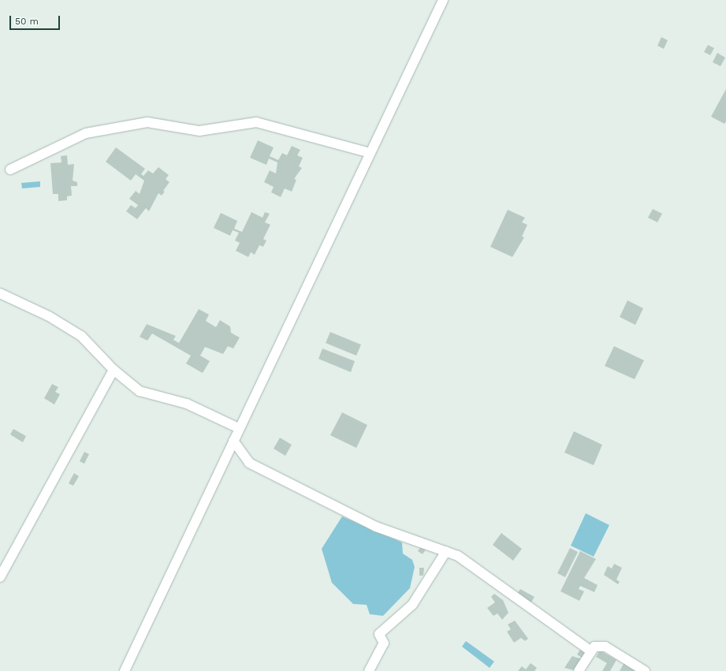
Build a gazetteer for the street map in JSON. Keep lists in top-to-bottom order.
{
  "scale_bar": "50 m"
}
